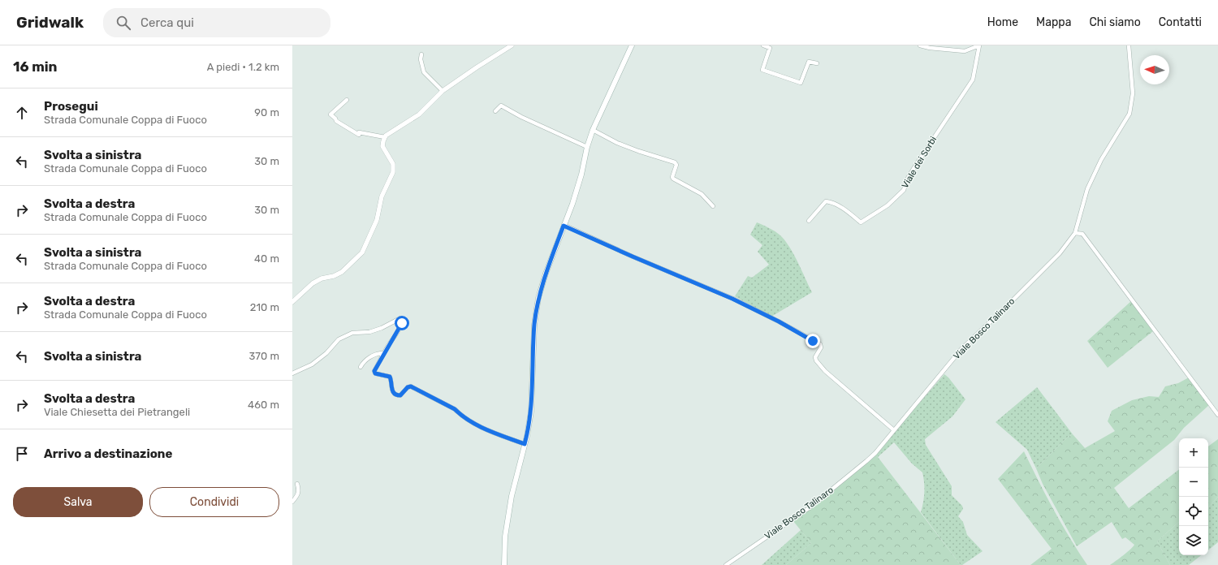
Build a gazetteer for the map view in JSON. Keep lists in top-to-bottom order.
{
  "streets": {
    "street": ["Viale dei Sorbi", "Viale Bosco Talinaro"]
  },
  "north": "left",
  "page": {
    "header": "Gridwalk",
    "search": "Cerca qui",
    "nav": [
      "Home",
      "Mappa",
      "Chi siamo",
      "Contatti"
    ],
    "heading": ["16 min", "A piedi · 1.2 km"],
    "list": [
      ["Prosegui", "Strada Comunale Coppa di Fuoco", "90 m"],
      ["Svolta a sinistra", "Strada Comunale Coppa di Fuoco", "30 m"],
      ["Svolta a destra", "Strada Comunale Coppa di Fuoco", "30 m"],
      ["Svolta a sinistra", "Strada Comunale Coppa di Fuoco", "40 m"],
      ["Svolta a destra", "Strada Comunale Coppa di Fuoco", "210 m"],
      ["Svolta a sinistra", "370 m"],
      ["Svolta a destra", "Viale Chiesetta dei Pietrangeli", "460 m"],
      "Arrivo a destinazione"
    ],
    "map_buttons": ["+", "−"],
    "buttons": ["Salva", "Condividi"]
  }
}
